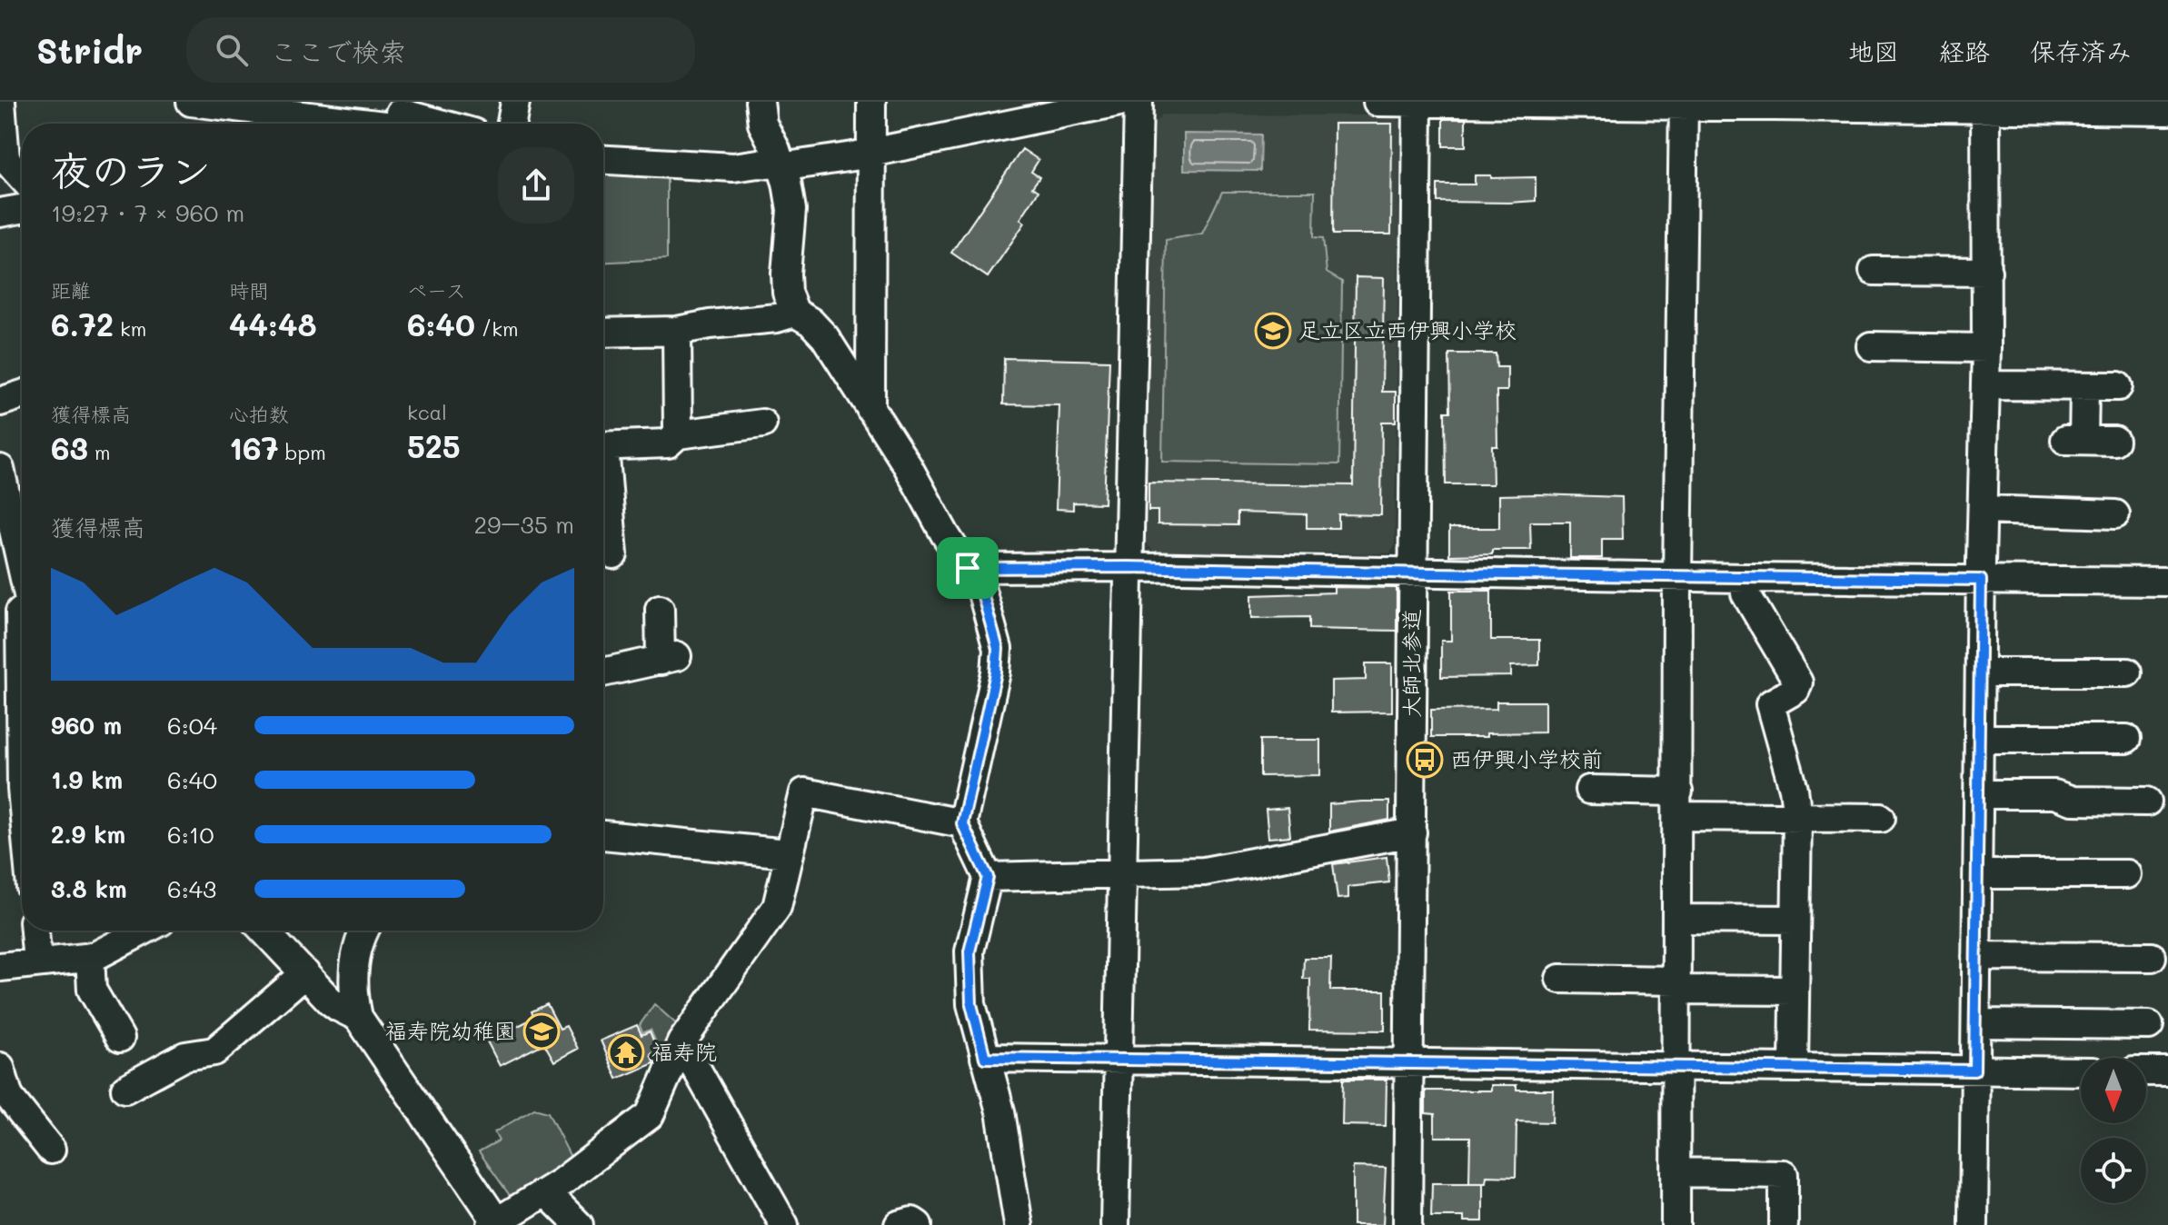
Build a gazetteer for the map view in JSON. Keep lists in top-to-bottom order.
{
  "streets": {
    "street": ["大師北参道"]
  },
  "places": {
    "school or university": ["足立区立西伊興小学校", "福寿院幼稚園"],
    "bus stop": ["西伊興小学校前"],
    "temple": ["福寿院"]
  },
  "north": "bottom",
  "page": {
    "header": "Stridr",
    "search": "ここで検索",
    "nav": ["地図", "経路", "保存済み"],
    "heading": ["夜のラン", "19:27 · 7 × 960 m"],
    "stats": [
      ["距離", "6.72 km"],
      ["時間", "44:48"],
      ["ペース", "6:40 /km"],
      ["獲得標高", "63 m"],
      ["心拍数", "167 bpm"],
      ["kcal", "525"]
    ],
    "chart": ["獲得標高", "29–35 m"],
    "list": [
      {
        "name": "960 m",
        "note": "6:04"
      },
      {
        "name": "1.9 km",
        "note": "6:40"
      },
      {
        "name": "2.9 km",
        "note": "6:10"
      },
      {
        "name": "3.8 km",
        "note": "6:43"
      }
    ]
  }
}
